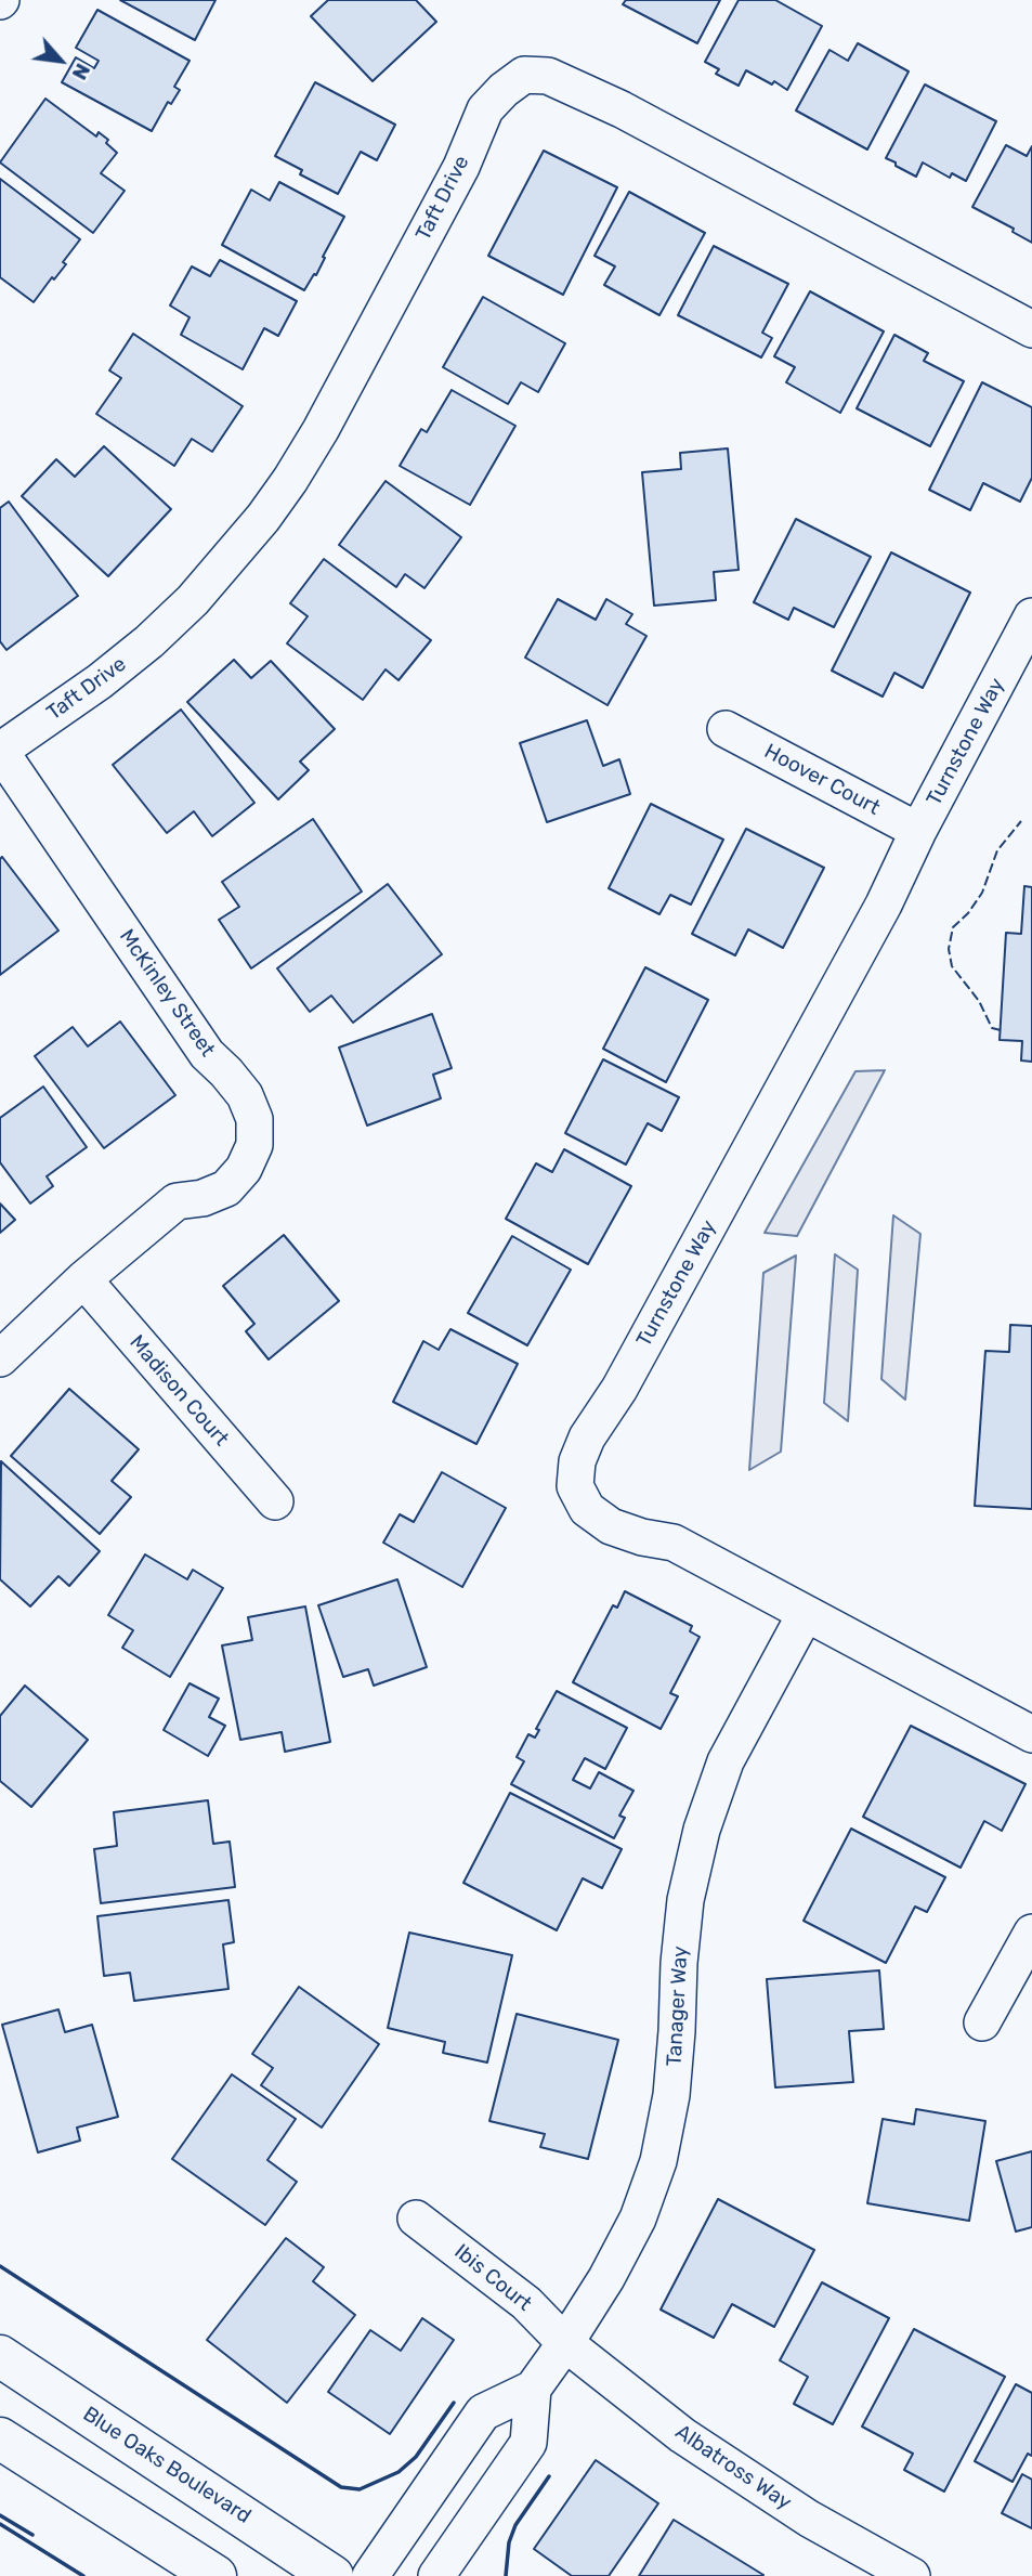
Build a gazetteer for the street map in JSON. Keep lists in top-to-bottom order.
{
  "streets": {
    "main road": ["Blue Oaks Boulevard"],
    "street": [
      "Taft Drive",
      "Turnstone Way",
      "Hoover Court",
      "McKinley Street",
      "Madison Court",
      "Tanager Way",
      "Ibis Court",
      "Albatross Way"
    ]
  },
  "crossings": [
    ["Taft Drive", "McKinley Street"],
    ["Turnstone Way", "Hoover Court"],
    ["Turnstone Way", "Tanager Way"],
    ["McKinley Street", "Madison Court"],
    ["Tanager Way", "Ibis Court"],
    ["Tanager Way", "Albatross Way"],
    ["Ibis Court", "Albatross Way"]
  ],
  "north": "bottom right"
}
